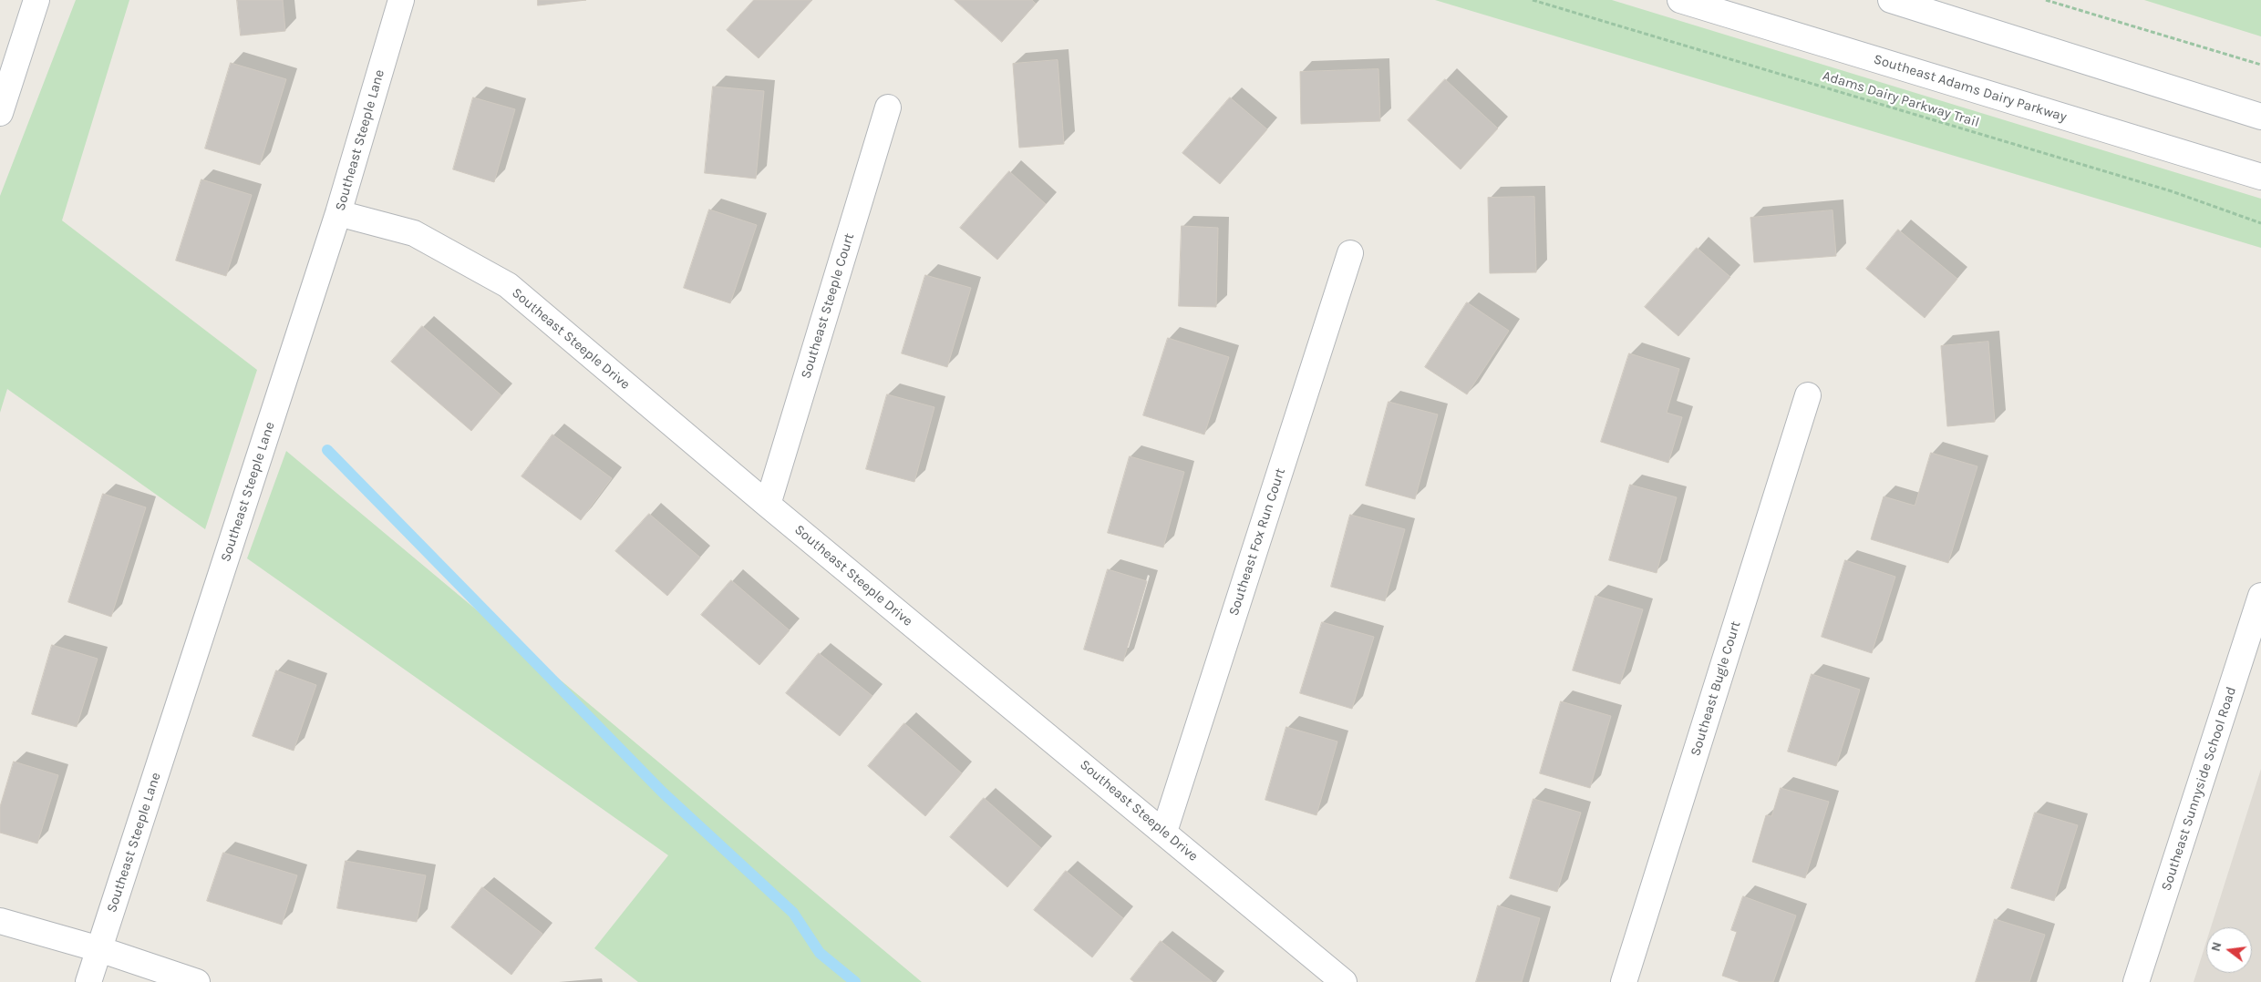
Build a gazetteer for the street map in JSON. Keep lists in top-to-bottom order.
{
  "streets": {
    "street": [
      "Southeast Adams Dairy Parkway",
      "Southeast Steeple Lane",
      "Southeast Steeple Court",
      "Southeast Steeple Drive",
      "Southeast Fox Run Court",
      "Southeast Bugle Court",
      "Southeast Sunnyside School Road"
    ],
    "path": ["Adams Dairy Parkway Trail"]
  },
  "crossings": [
    ["Southeast Steeple Lane", "Southeast Steeple Drive"],
    ["Southeast Steeple Court", "Southeast Steeple Drive"],
    ["Southeast Steeple Drive", "Southeast Fox Run Court"]
  ],
  "north": "left"
}
